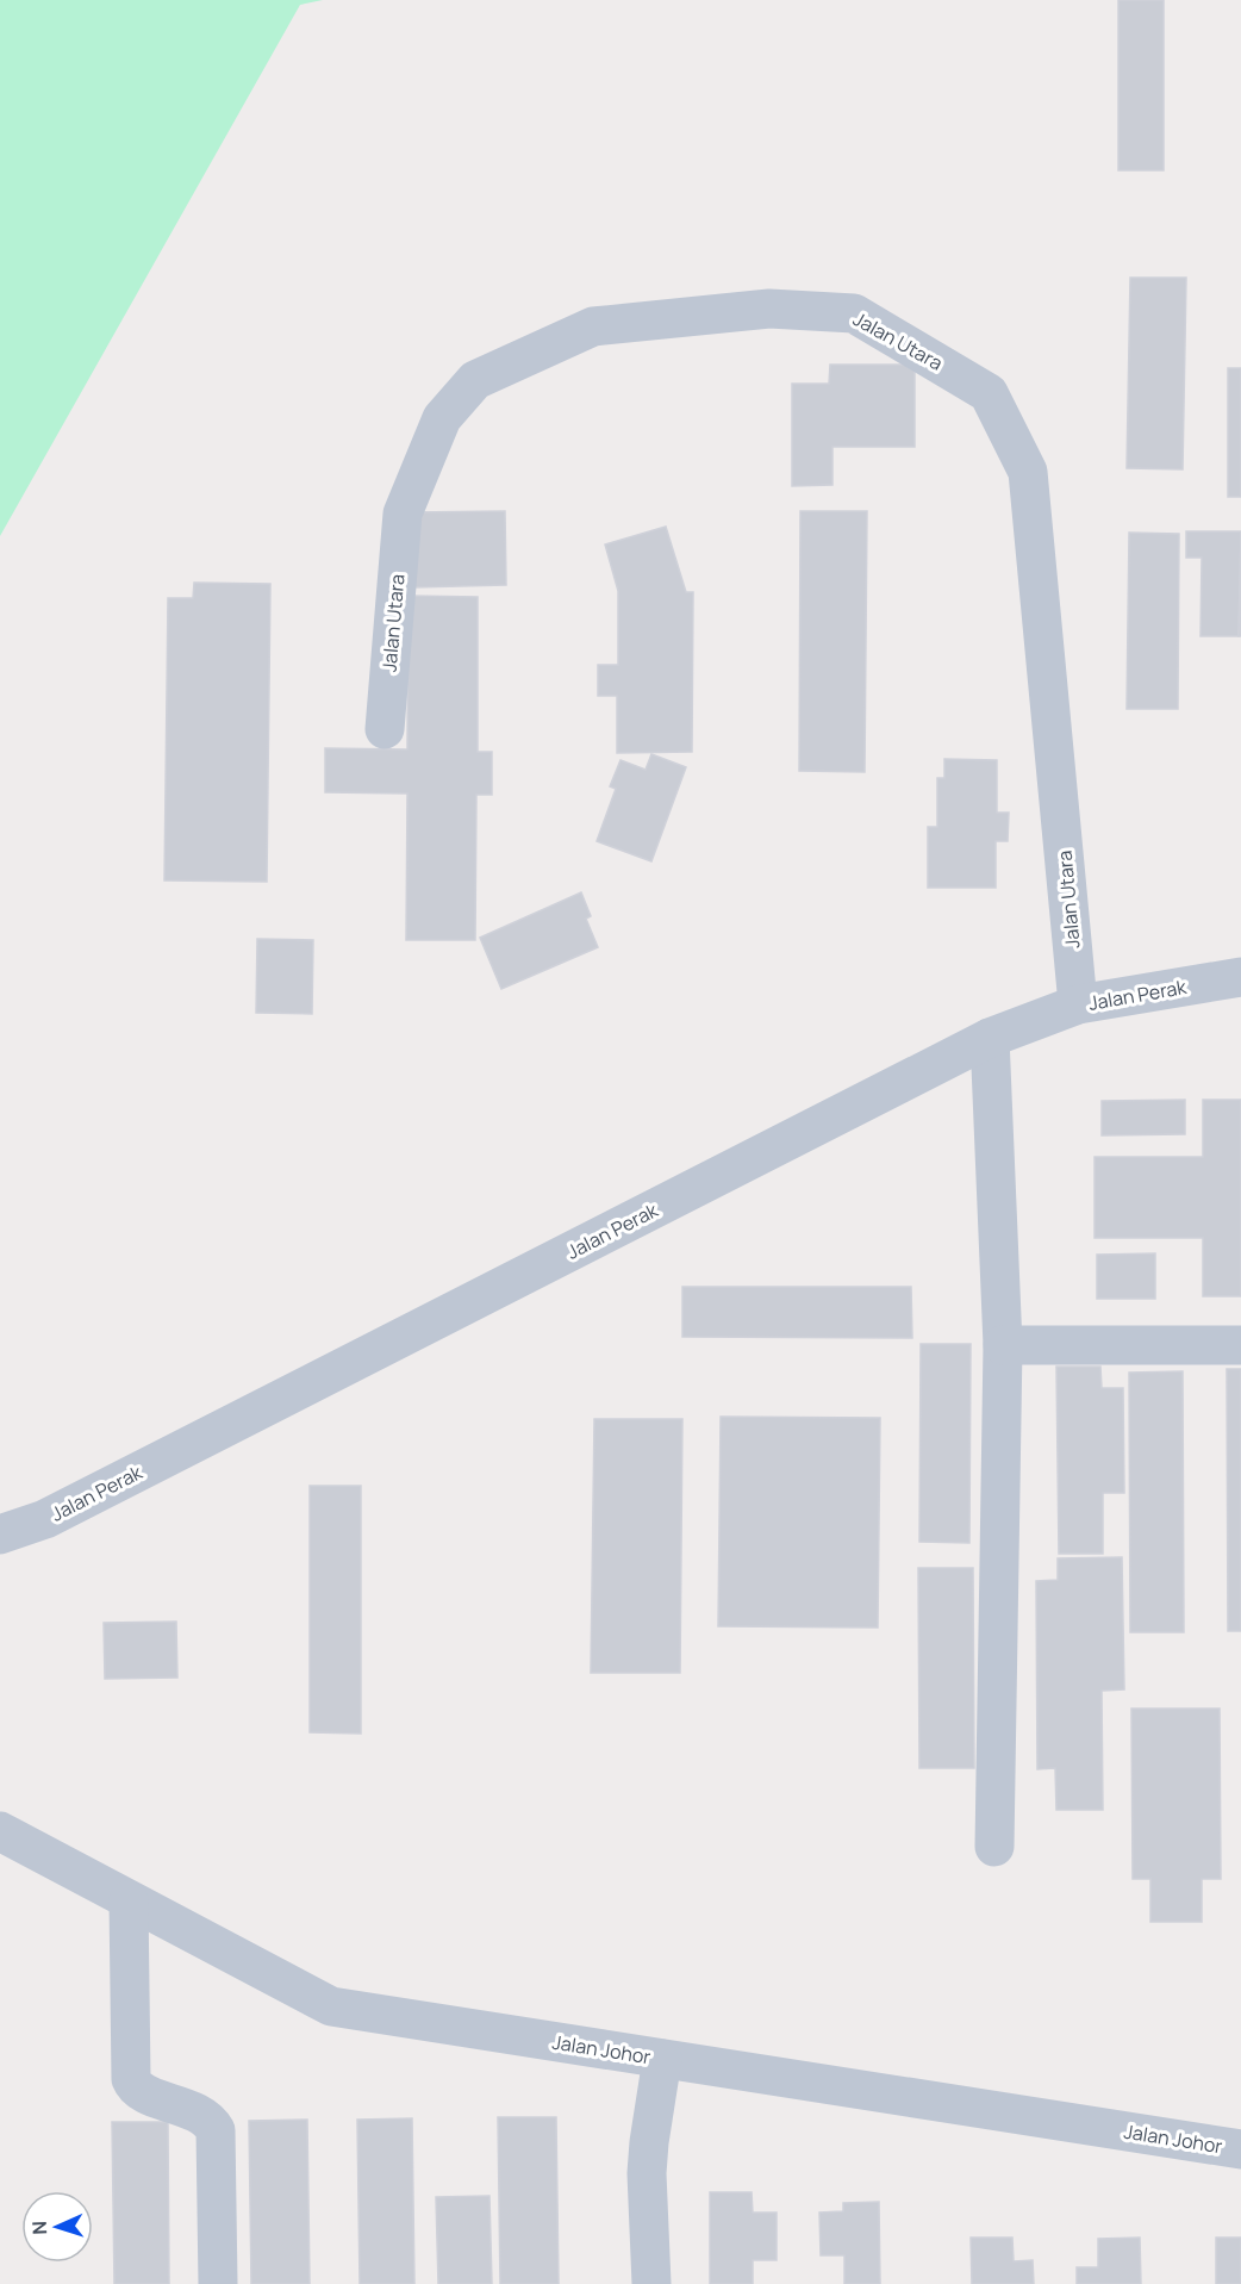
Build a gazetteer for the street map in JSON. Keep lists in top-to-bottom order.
{
  "streets": {
    "street": ["Jalan Utara", "Jalan Perak", "Jalan Johor"]
  },
  "crossings": [
    ["Jalan Utara", "Jalan Perak"]
  ],
  "north": "left"
}
